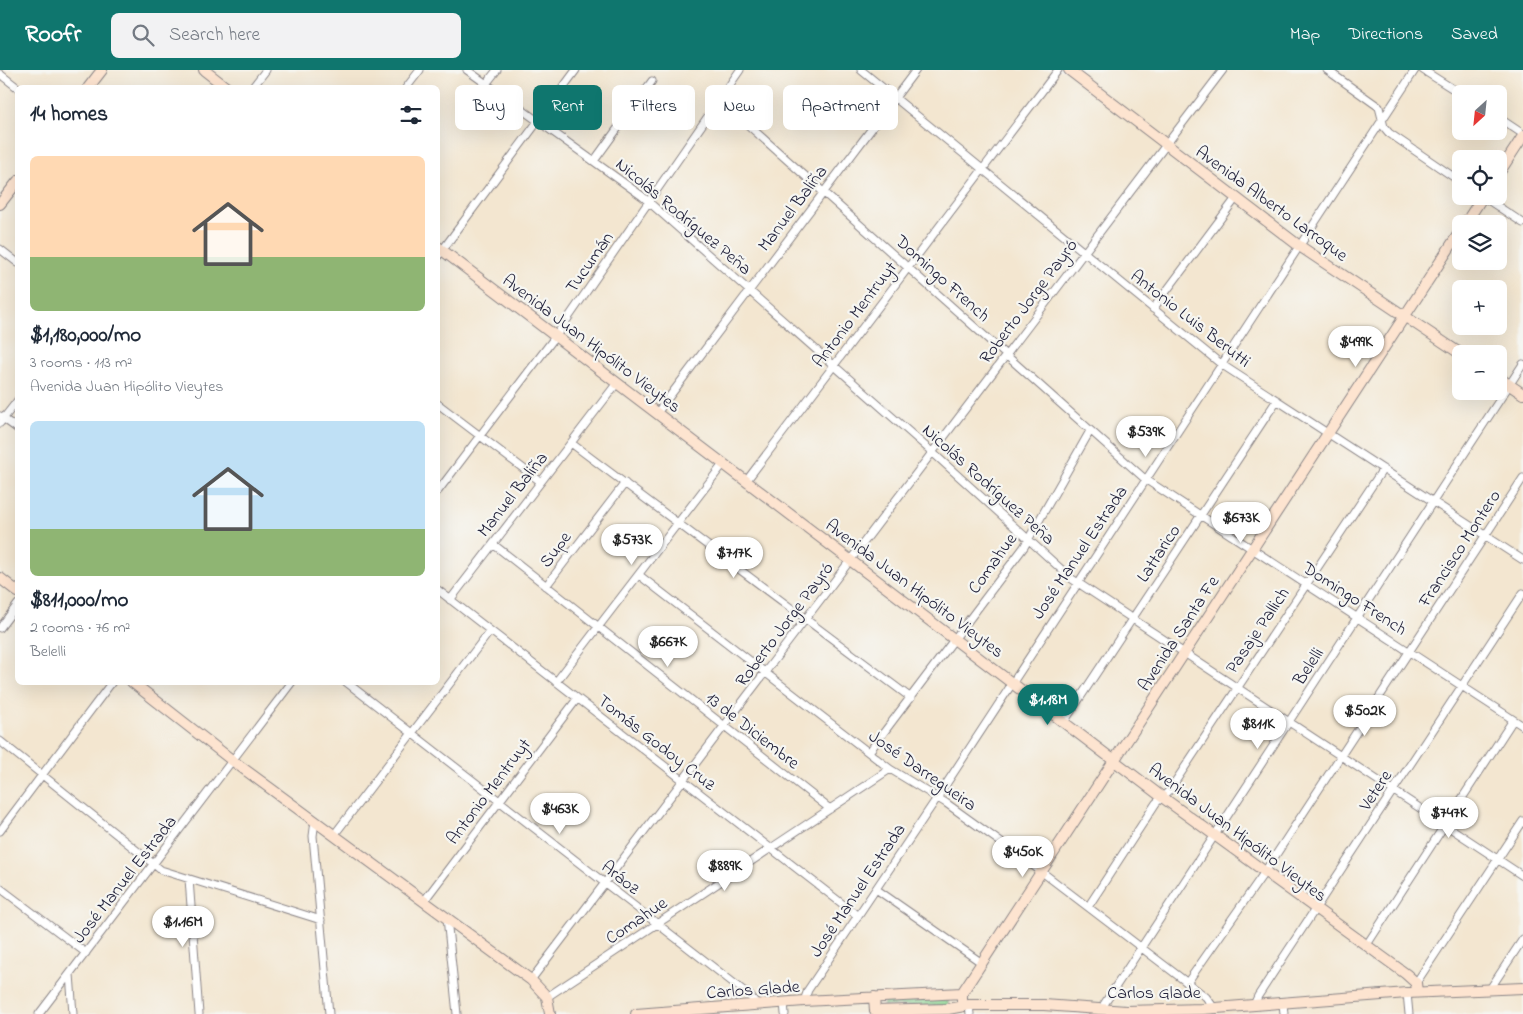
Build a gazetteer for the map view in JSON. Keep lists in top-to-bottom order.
{
  "streets": {
    "street": [
      "Avenida Alberto Larroque",
      "Manuel Baliña",
      "Nicolás Rodríguez Peña",
      "Tucumán",
      "Domingo French",
      "Roberto Jorge Payró",
      "Antonio Mentruyt",
      "Antonio Luis Berutti",
      "Avenida Juan Hipólito Vieytes",
      "Francisco Montero",
      "Supe",
      "José Manuel Estrada",
      "Lattarico",
      "Comahue",
      "Pasaje Pallich",
      "Avenida Santa Fe",
      "Belelli",
      "13 de Diciembre",
      "Tomás Godoy Cruz",
      "José Darregueira",
      "Vetere",
      "Aráoz",
      "Carlos Glade"
    ]
  },
  "crossings": [
    ["Avenida Alberto Larroque", "Roberto Jorge Payró"],
    ["Avenida Alberto Larroque", "José Manuel Estrada"],
    ["Avenida Alberto Larroque", "Avenida Santa Fe"],
    ["Manuel Baliña", "Nicolás Rodríguez Peña"],
    ["Manuel Baliña", "Domingo French"],
    ["Manuel Baliña", "Avenida Juan Hipólito Vieytes"],
    ["Manuel Baliña", "13 de Diciembre"],
    ["Manuel Baliña", "Tomás Godoy Cruz"],
    ["Nicolás Rodríguez Peña", "Tucumán"],
    ["Nicolás Rodríguez Peña", "Roberto Jorge Payró"],
    ["Nicolás Rodríguez Peña", "Antonio Mentruyt"],
    ["Nicolás Rodríguez Peña", "Francisco Montero"],
    ["Nicolás Rodríguez Peña", "José Manuel Estrada"],
    ["Nicolás Rodríguez Peña", "Lattarico"],
    ["Nicolás Rodríguez Peña", "Comahue"],
    ["Nicolás Rodríguez Peña", "Pasaje Pallich"],
    ["Nicolás Rodríguez Peña", "Avenida Santa Fe"],
    ["Nicolás Rodríguez Peña", "Belelli"],
    ["Nicolás Rodríguez Peña", "Vetere"],
    ["Tucumán", "Avenida Juan Hipólito Vieytes"],
    ["Domingo French", "Roberto Jorge Payró"],
    ["Domingo French", "Antonio Mentruyt"],
    ["Domingo French", "Francisco Montero"],
    ["Domingo French", "José Manuel Estrada"],
    ["Domingo French", "Lattarico"],
    ["Domingo French", "Comahue"],
    ["Domingo French", "Pasaje Pallich"],
    ["Domingo French", "Avenida Santa Fe"],
    ["Domingo French", "Belelli"],
    ["Domingo French", "Vetere"],
    ["Roberto Jorge Payró", "Antonio Luis Berutti"],
    ["Roberto Jorge Payró", "Avenida Juan Hipólito Vieytes"],
    ["Roberto Jorge Payró", "13 de Diciembre"],
    ["Roberto Jorge Payró", "Tomás Godoy Cruz"],
    ["Roberto Jorge Payró", "José Darregueira"],
    ["Roberto Jorge Payró", "Aráoz"],
    ["Antonio Mentruyt", "Antonio Luis Berutti"],
    ["Antonio Mentruyt", "Avenida Juan Hipólito Vieytes"],
    ["Antonio Mentruyt", "Tomás Godoy Cruz"],
    ["Antonio Mentruyt", "Aráoz"],
    ["Antonio Luis Berutti", "Francisco Montero"],
    ["Antonio Luis Berutti", "José Manuel Estrada"],
    ["Antonio Luis Berutti", "Lattarico"],
    ["Antonio Luis Berutti", "Pasaje Pallich"],
    ["Antonio Luis Berutti", "Avenida Santa Fe"],
    ["Antonio Luis Berutti", "Belelli"],
    ["Avenida Juan Hipólito Vieytes", "Francisco Montero"],
    ["Avenida Juan Hipólito Vieytes", "José Manuel Estrada"],
    ["Avenida Juan Hipólito Vieytes", "Lattarico"],
    ["Avenida Juan Hipólito Vieytes", "Comahue"],
    ["Avenida Juan Hipólito Vieytes", "Pasaje Pallich"],
    ["Avenida Juan Hipólito Vieytes", "Avenida Santa Fe"],
    ["Avenida Juan Hipólito Vieytes", "Belelli"],
    ["Avenida Juan Hipólito Vieytes", "Vetere"],
    ["Avenida Juan Hipólito Vieytes", "Carlos Glade"],
    ["Francisco Montero", "José Darregueira"],
    ["Supe", "13 de Diciembre"],
    ["José Manuel Estrada", "Tomás Godoy Cruz"],
    ["José Manuel Estrada", "José Darregueira"],
    ["José Manuel Estrada", "Carlos Glade"],
    ["Comahue", "13 de Diciembre"],
    ["Comahue", "Tomás Godoy Cruz"],
    ["Comahue", "José Darregueira"],
    ["Comahue", "Aráoz"],
    ["Pasaje Pallich", "José Darregueira"],
    ["Avenida Santa Fe", "José Darregueira"],
    ["Avenida Santa Fe", "Carlos Glade"],
    ["Belelli", "José Darregueira"],
    ["Belelli", "Carlos Glade"],
    ["José Darregueira", "Carlos Glade"],
    ["Vetere", "Carlos Glade"],
    ["Aráoz", "Carlos Glade"]
  ],
  "north": "bottom left",
  "page": {
    "header": "Roofr",
    "search": "Search here",
    "nav": ["Map", "Directions", "Saved"],
    "map_buttons": ["+", "−"],
    "chip": [
      "Buy",
      "Rent",
      "Filters",
      "New",
      "Apartment"
    ],
    "heading": "14 homes",
    "list": [
      {
        "name": "$1,180,000/mo",
        "note": "3 rooms · 113 m² · Avenida Juan Hipólito Vieytes"
      },
      {
        "name": "$811,000/mo",
        "note": "2 rooms · 76 m² · Belelli"
      }
    ],
    "price": [
      "$499K",
      "$539K",
      "$673K",
      "$573K",
      "$717K",
      "$667K",
      "$1.18M",
      "$502K",
      "$811K",
      "$463K",
      "$747K",
      "$450K",
      "$889K",
      "$1.16M"
    ]
  }
}
